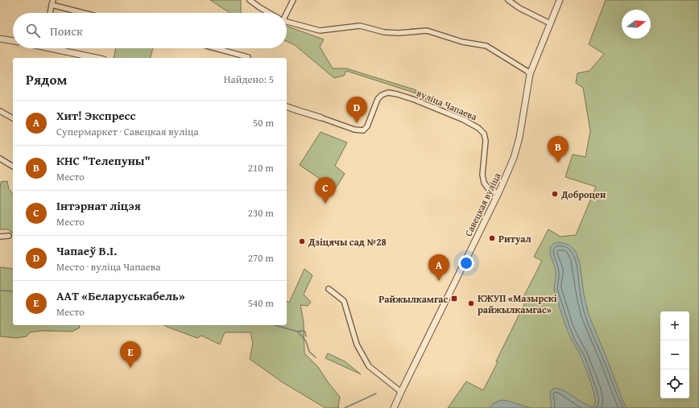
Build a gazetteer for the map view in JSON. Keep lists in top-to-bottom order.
{
  "streets": {
    "street": ["вуліца Чапаева", "Савецкая вуліца"]
  },
  "crossings": [
    ["вуліца Чапаева", "Савецкая вуліца"]
  ],
  "places": {
    "other": [
      "Доброцен",
      "Ритуал",
      "Дзіцячы сад №28",
      "КЖУП «Мазырскі райжылкамгас»"
    ],
    "transit": ["Райжылкамгас"]
  },
  "north": "right",
  "page": {
    "search": "Поиск",
    "heading": ["Рядом", "Найдено: 5"],
    "pins": [
      "D",
      "B",
      "C",
      "A",
      "E"
    ],
    "list": [
      {
        "mark": "A",
        "name": "Хит! Экспресс",
        "note": "Супермаркет · Савецкая вуліца",
        "value": "50 m"
      },
      {
        "mark": "B",
        "name": "КНС \"Телепуны\"",
        "note": "Место",
        "value": "210 m"
      },
      {
        "mark": "C",
        "name": "Інтэрнат ліцэя",
        "note": "Место",
        "value": "230 m"
      },
      {
        "mark": "D",
        "name": "Чапаеў В.І.",
        "note": "Место · вуліца Чапаева",
        "value": "270 m"
      },
      {
        "mark": "E",
        "name": "ААТ «Беларуськабель»",
        "note": "Место",
        "value": "540 m"
      }
    ],
    "map_buttons": ["+", "−"]
  }
}
